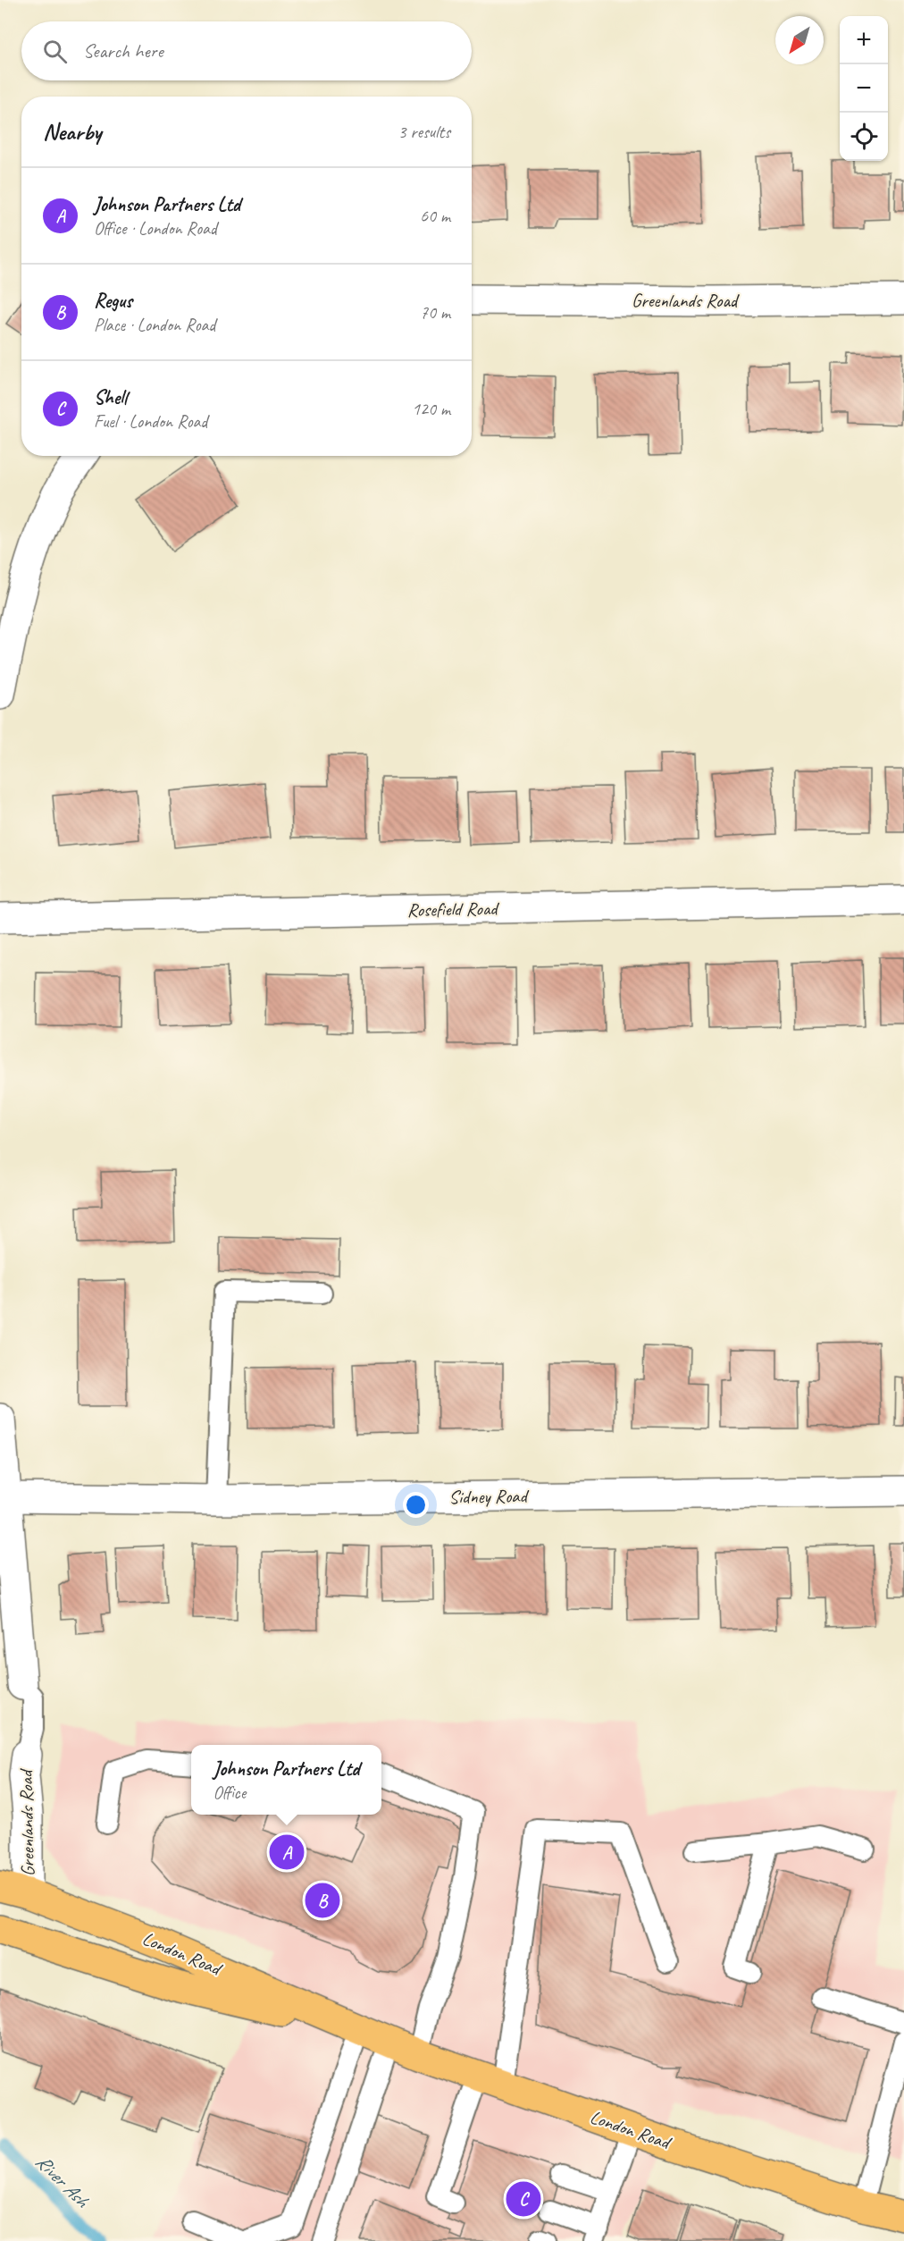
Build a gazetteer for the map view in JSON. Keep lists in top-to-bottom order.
{
  "streets": {
    "main road": ["London Road"],
    "street": ["Greenlands Road", "Rosefield Road", "Sidney Road"]
  },
  "crossings": [
    ["Greenlands Road", "London Road"]
  ],
  "water": ["River Ash"],
  "north": "bottom left",
  "page": {
    "map_buttons": ["+", "−"],
    "search": "Search here",
    "heading": ["Nearby", "3 results"],
    "list": [
      {
        "mark": "A",
        "name": "Johnson Partners Ltd",
        "note": "Office · London Road",
        "value": "60 m"
      },
      {
        "mark": "B",
        "name": "Regus",
        "note": "Place · London Road",
        "value": "70 m"
      },
      {
        "mark": "C",
        "name": "Shell",
        "note": "Fuel · London Road",
        "value": "120 m"
      }
    ],
    "popup": ["Johnson Partners Ltd", "Office"],
    "pins": ["A", "B", "C"]
  }
}
